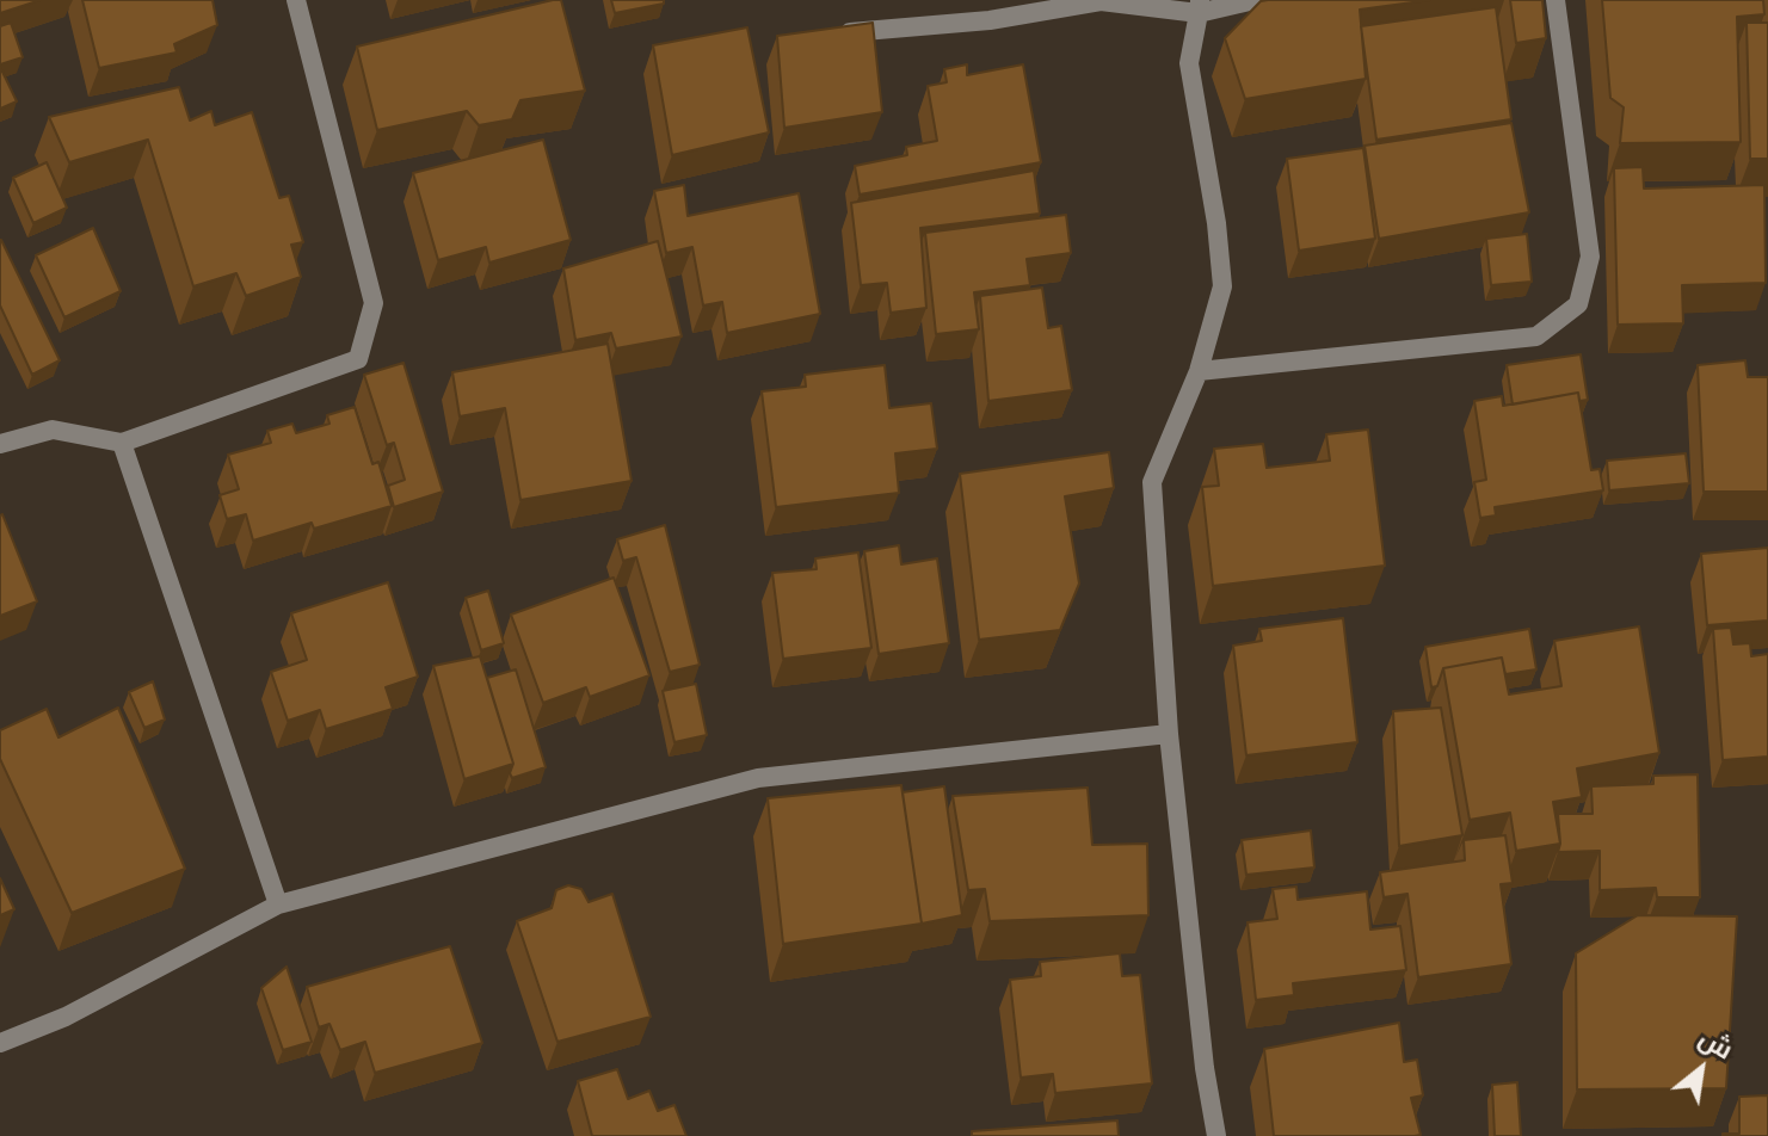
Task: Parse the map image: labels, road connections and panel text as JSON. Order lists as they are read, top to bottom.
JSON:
{
  "north": "top right"
}
